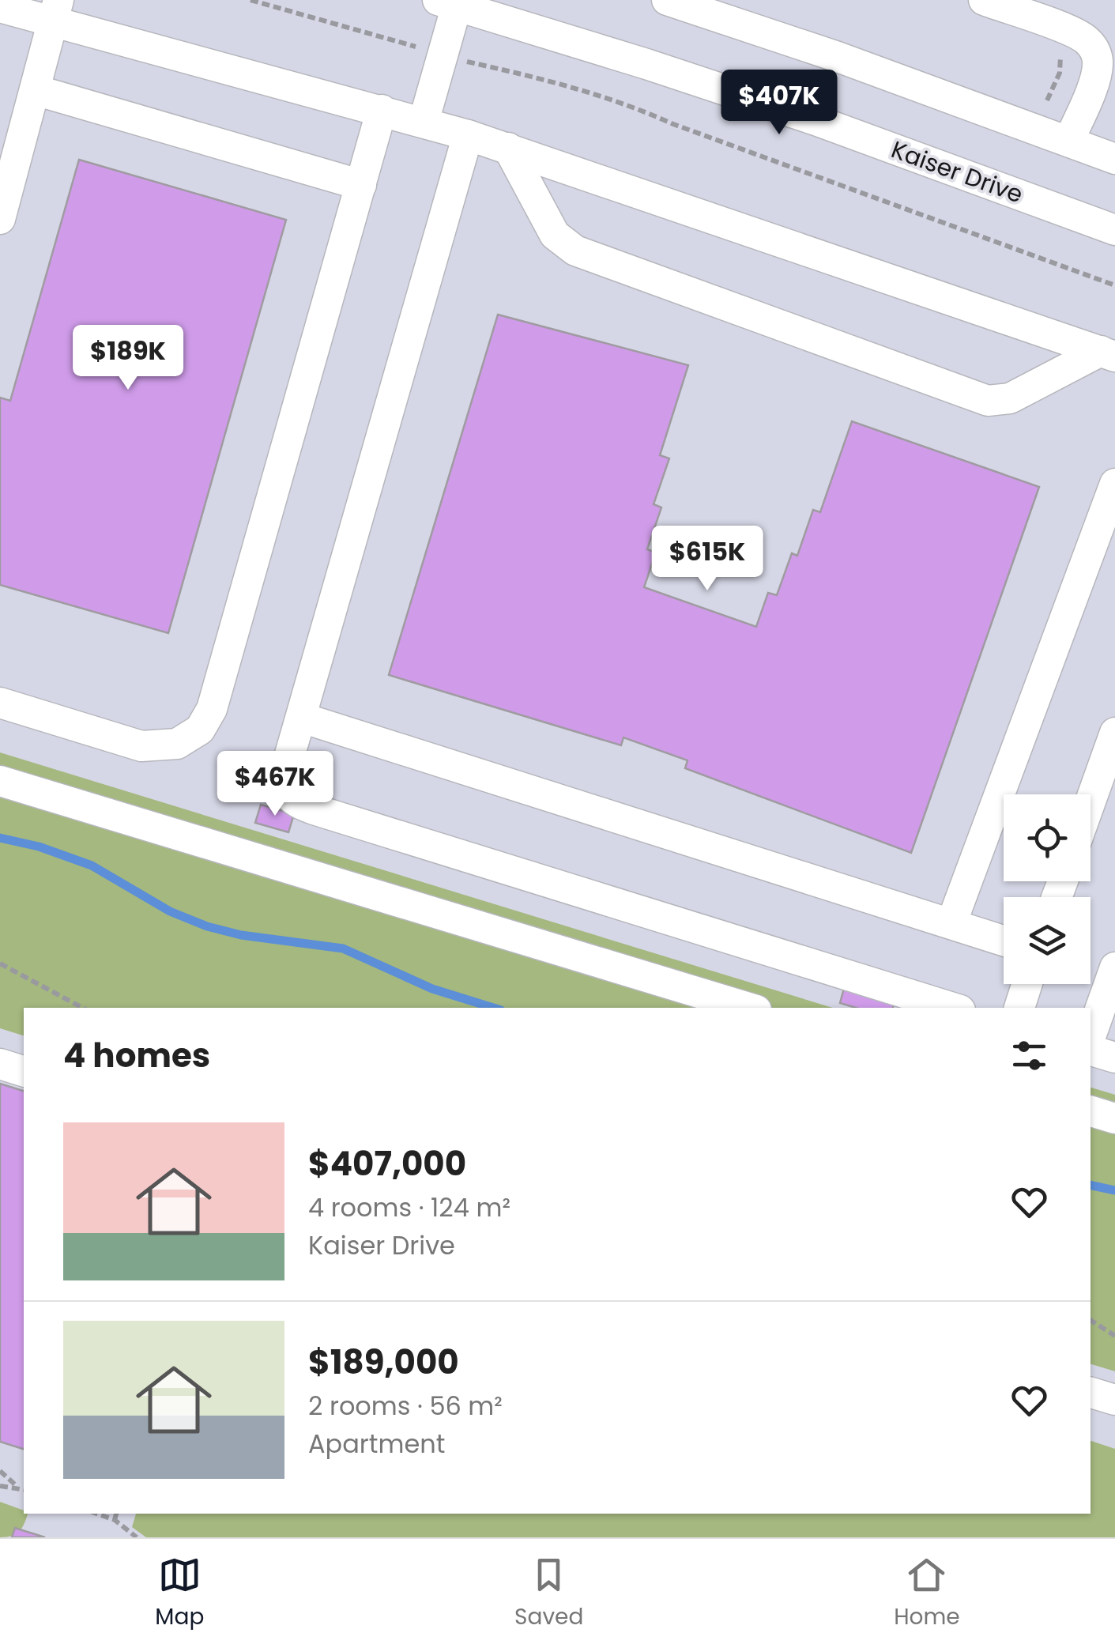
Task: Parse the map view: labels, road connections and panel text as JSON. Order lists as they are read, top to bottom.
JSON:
{
  "streets": {
    "street": ["Kaiser Drive"]
  },
  "page": {
    "price": [
      "$407K",
      "$189K",
      "$615K",
      "$467K"
    ],
    "heading": "4 homes",
    "list": [
      {
        "name": "$407,000",
        "note": "4 rooms · 124 m² · Kaiser Drive"
      },
      {
        "name": "$189,000",
        "note": "2 rooms · 56 m² · Apartment"
      }
    ],
    "tabs": ["Map", "Saved", "Home"]
  }
}
